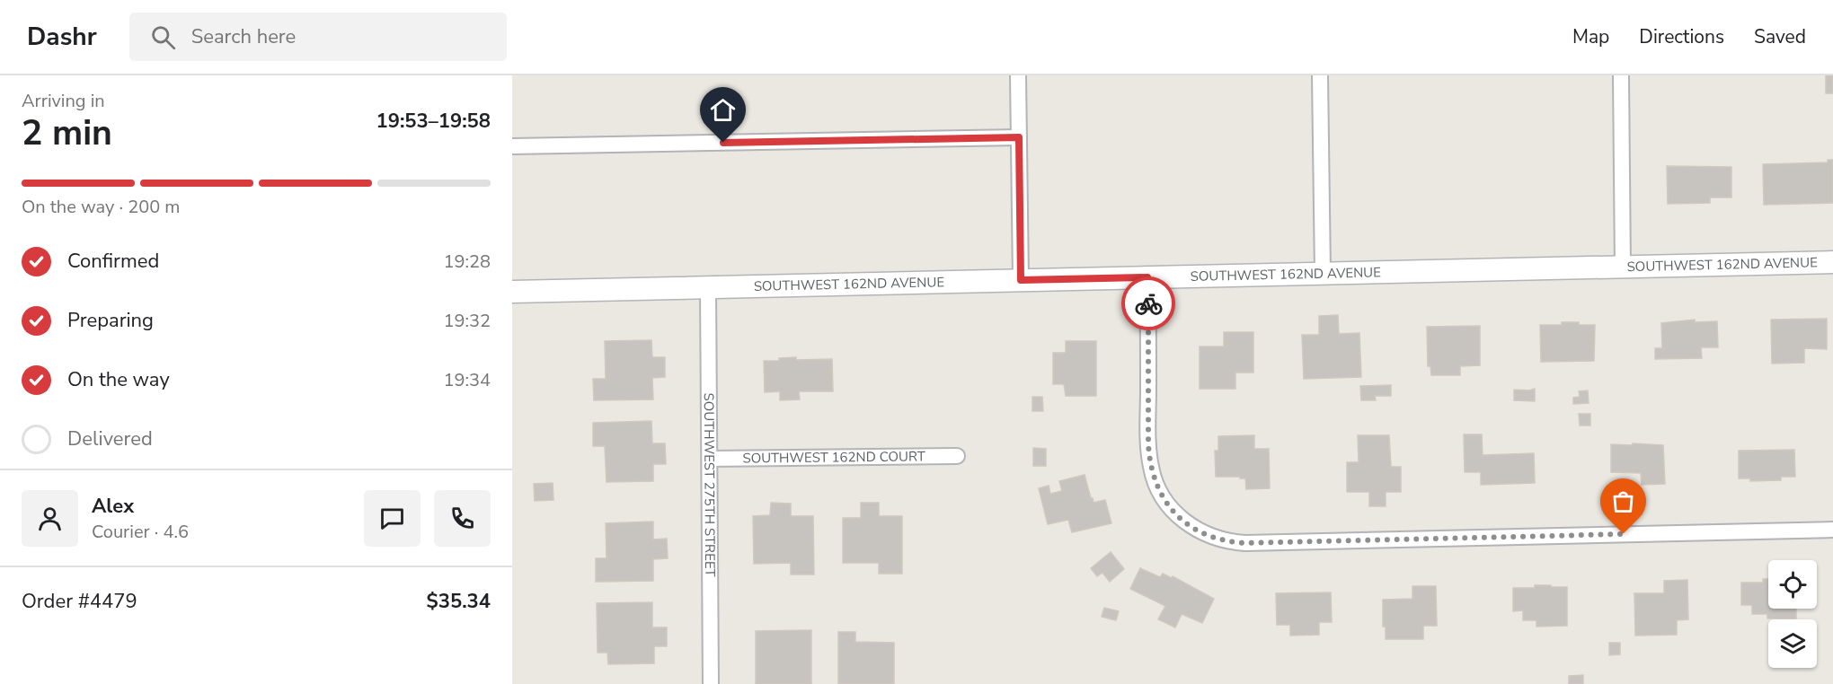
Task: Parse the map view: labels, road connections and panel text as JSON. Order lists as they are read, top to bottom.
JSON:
{
  "streets": {
    "street": ["SOUTHWEST 162ND AVENUE", "SOUTHWEST 162ND COURT", "SOUTHWEST 275TH STREET"]
  },
  "crossings": [
    ["SOUTHWEST 162ND AVENUE", "SOUTHWEST 275TH STREET"],
    ["SOUTHWEST 162ND COURT", "SOUTHWEST 275TH STREET"]
  ],
  "page": {
    "header": "Dashr",
    "search": "Search here",
    "nav": ["Map", "Directions", "Saved"],
    "heading": ["2 min", "Arriving in", "19:53–19:58"],
    "panel": [
      "Alex",
      "Courier · 4.6",
      "Order #4479",
      "$35.34"
    ],
    "bar": "On the way · 200 m",
    "list": [
      ["Confirmed", "19:28"],
      ["Preparing", "19:32"],
      ["On the way", "19:34"],
      "Delivered"
    ]
  }
}
